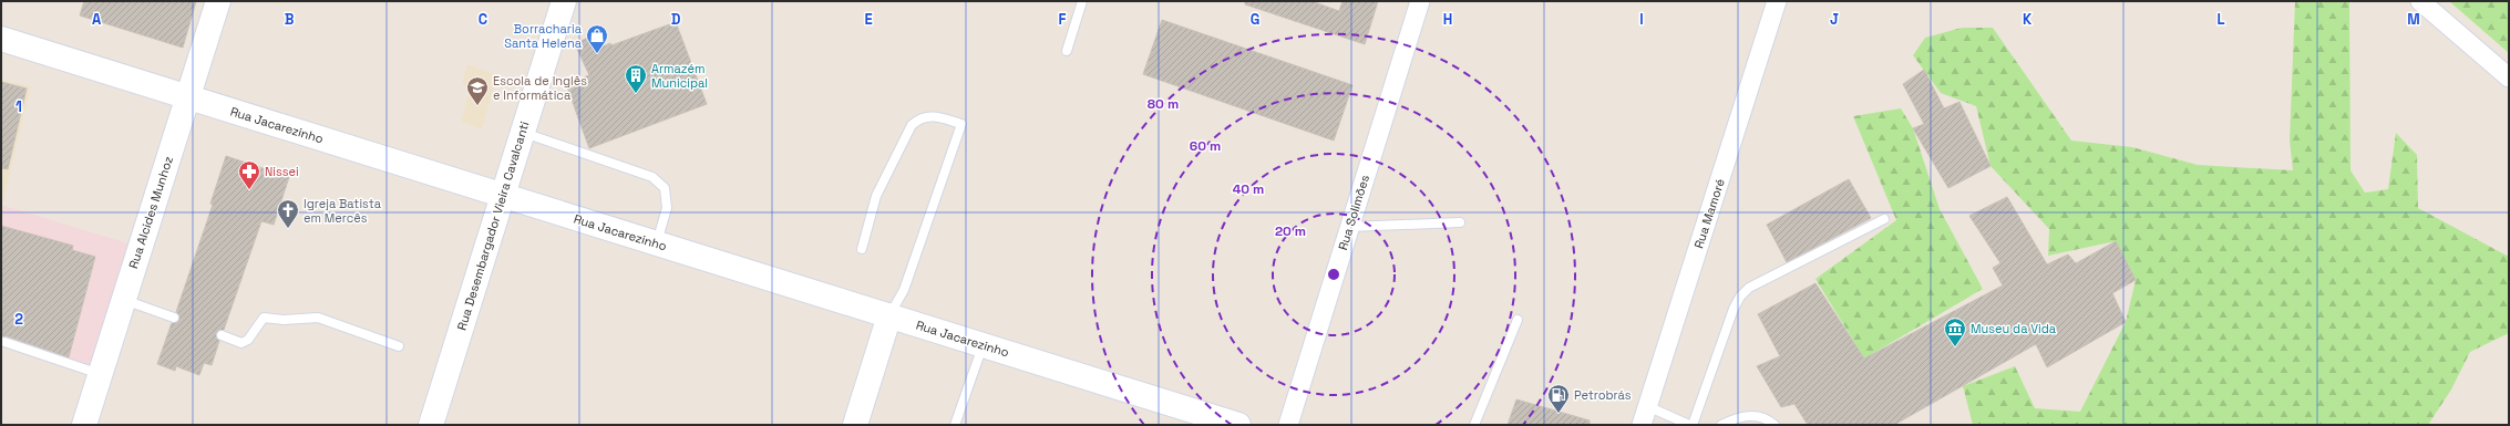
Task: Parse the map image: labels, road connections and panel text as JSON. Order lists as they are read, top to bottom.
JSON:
{
  "streets": {
    "main road": ["Rua Jacarezinho", "Rua Alcides Munhoz", "Rua Desembargador Vieira Cavalcanti"],
    "street": ["Rua Solimões", "Rua Mamoré"]
  },
  "crossings": [
    ["Rua Jacarezinho", "Rua Alcides Munhoz"],
    ["Rua Jacarezinho", "Rua Desembargador Vieira Cavalcanti"]
  ],
  "places": {
    "shop": ["Borracharia Santa Helena"],
    "building": ["Armazém Municipal"],
    "school or university": ["Escola de Inglês e Informática"],
    "pharmacy": ["Nissei"],
    "church": ["Igreja Batista em Mercês"],
    "museum": ["Museu da Vida"],
    "fuel station": ["Petrobrás"]
  },
  "grid": {
    "columns": [
      "A",
      "B",
      "C",
      "D",
      "E",
      "F",
      "G",
      "H",
      "I",
      "J",
      "K",
      "L",
      "M"
    ],
    "rows": ["1", "2"]
  },
  "rings": [
    "80 m",
    "60 m",
    "40 m",
    "20 m"
  ]
}
